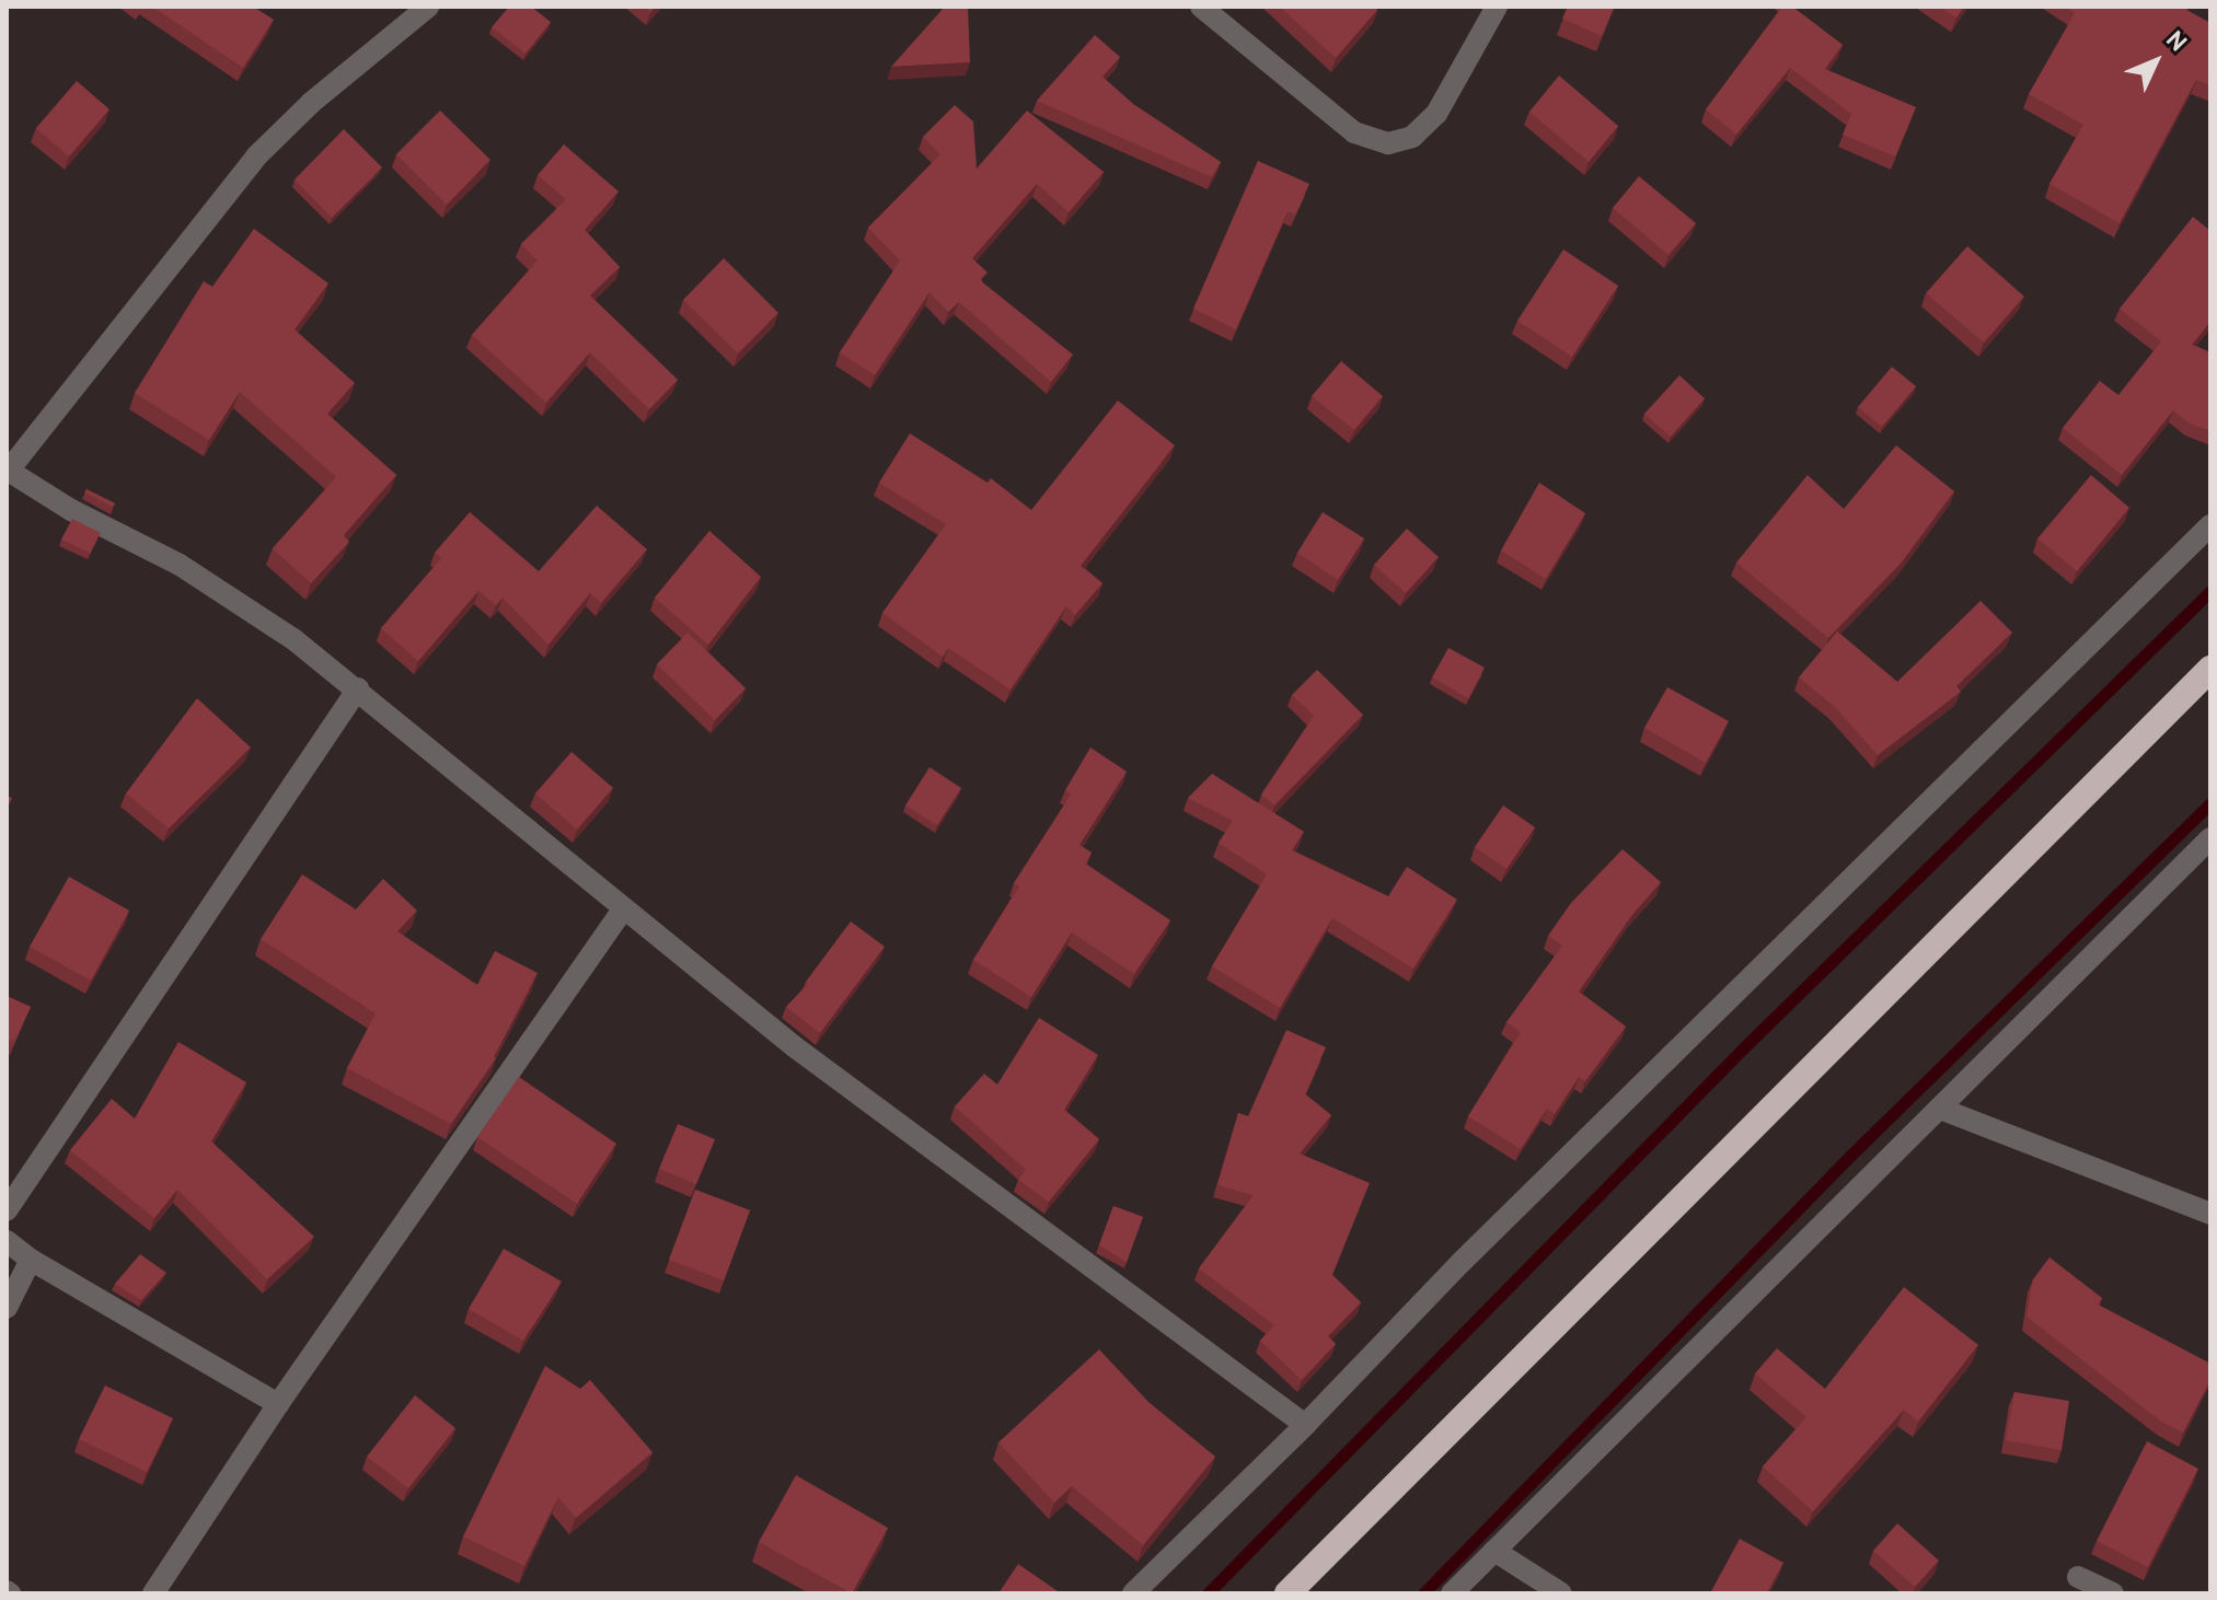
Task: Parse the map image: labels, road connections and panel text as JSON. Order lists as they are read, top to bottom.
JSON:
{
  "north": "top right"
}
